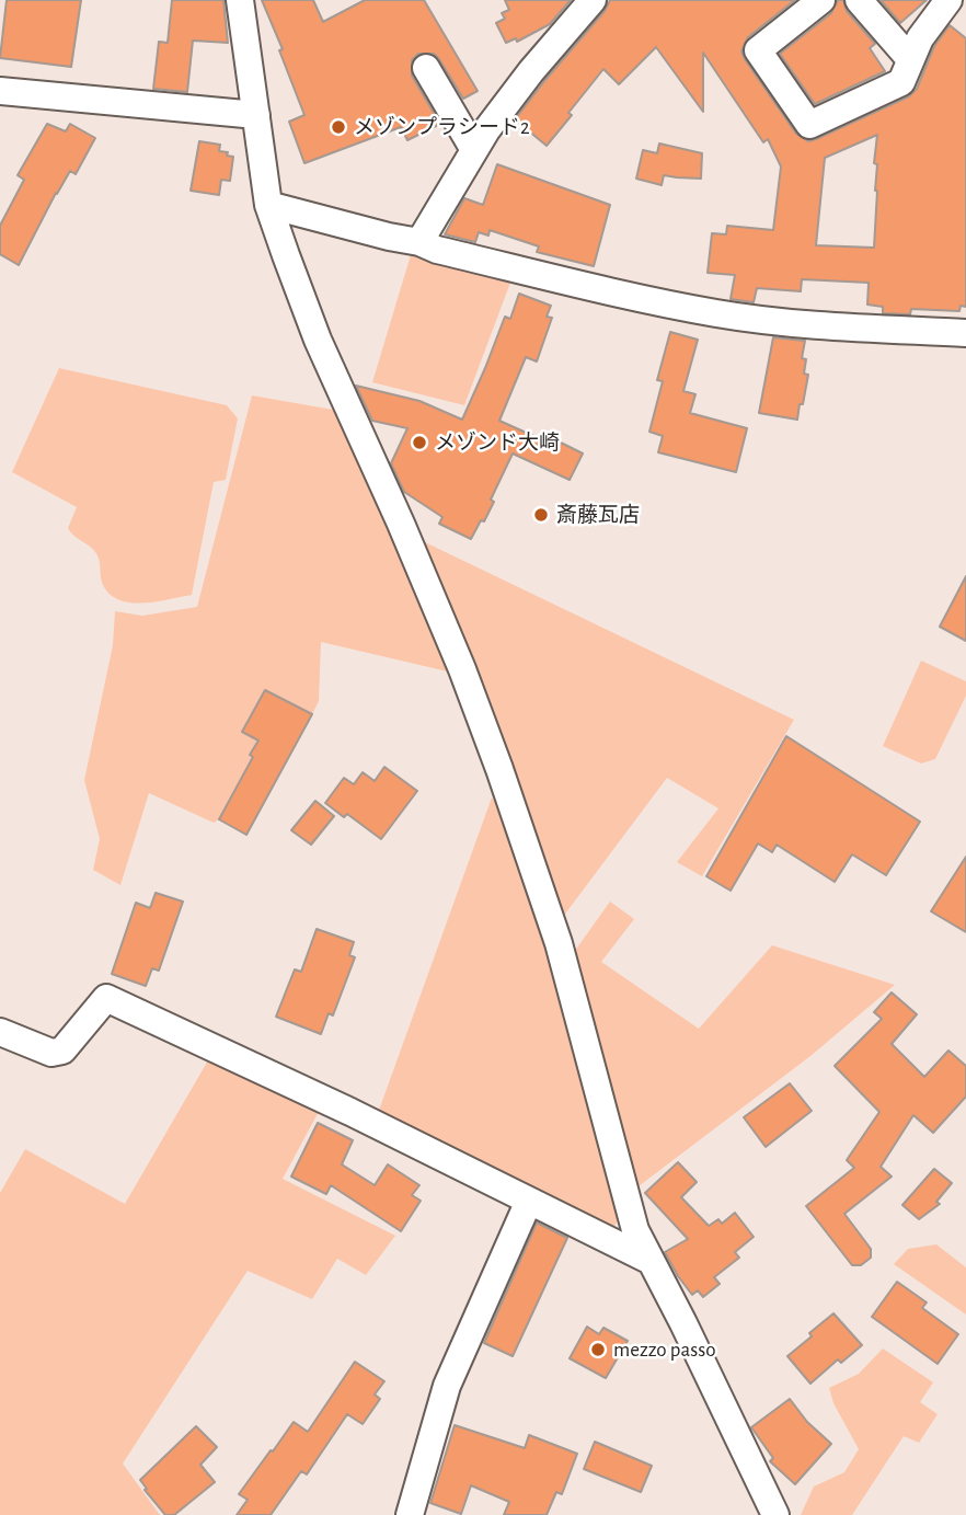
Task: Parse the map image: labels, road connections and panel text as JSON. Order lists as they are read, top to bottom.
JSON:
{
  "places": [
    "メゾンプラシード2",
    "メゾンド大崎",
    "斎藤瓦店",
    "mezzo passo"
  ]
}
